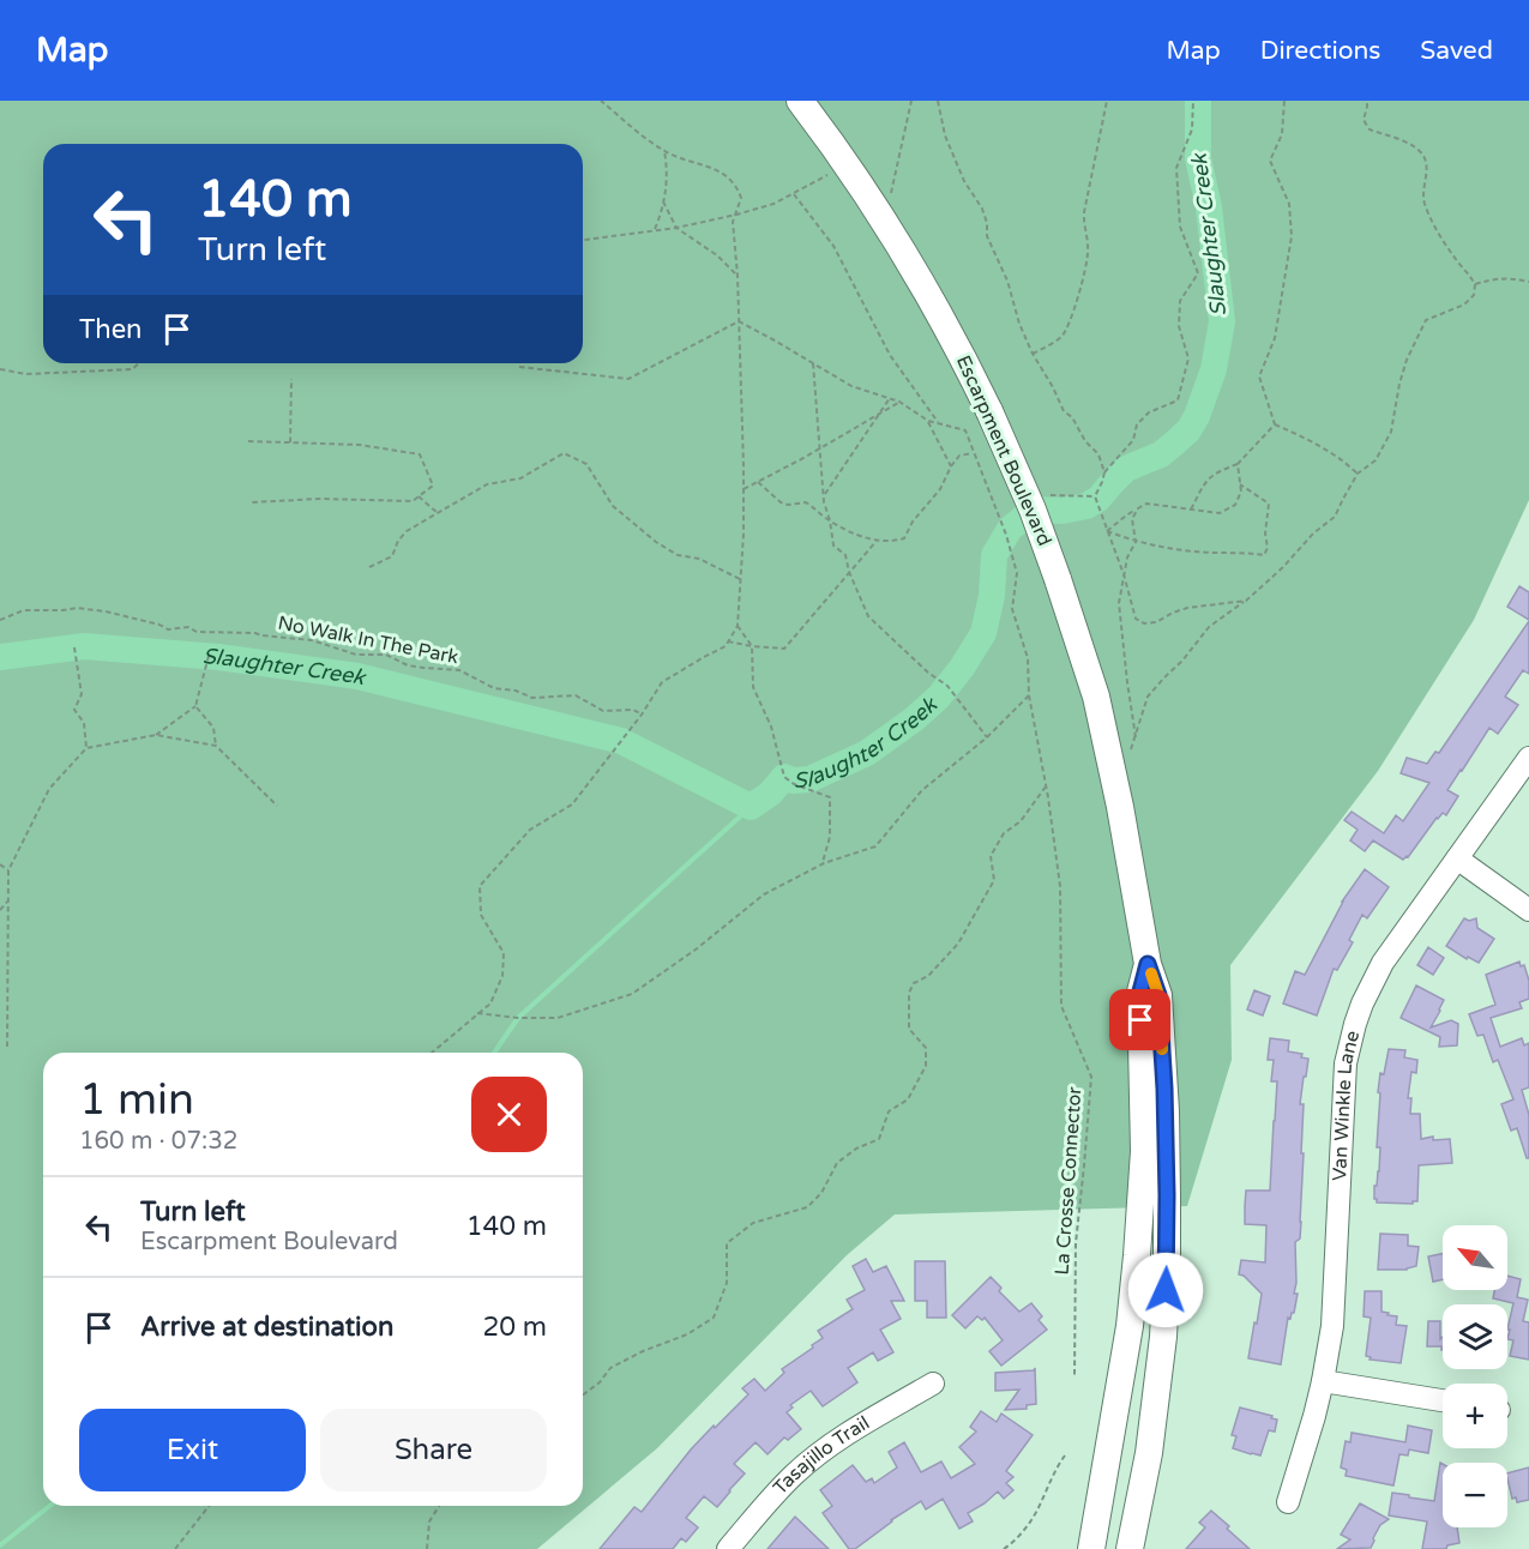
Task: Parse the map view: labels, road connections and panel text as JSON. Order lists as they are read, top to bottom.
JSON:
{
  "streets": {
    "main road": ["Escarpment Boulevard"],
    "street": ["Van Winkle Lane", "Tasajillo Trail"],
    "path": ["No Walk In The Park", "La Crosse Connector"]
  },
  "water": ["Slaughter Creek"],
  "north": "top left",
  "page": {
    "header": "Map",
    "nav": ["Map", "Directions", "Saved"],
    "turn": ["140 m", "Turn left"],
    "then": "Then",
    "heading": ["1 min", "160 m · 07:32"],
    "list": [
      {
        "name": "Turn left",
        "note": "Escarpment Boulevard",
        "value": "140 m"
      },
      {
        "name": "Arrive at destination",
        "value": "20 m"
      }
    ],
    "map_buttons": ["+", "−"],
    "buttons": ["Exit", "Share"]
  }
}
